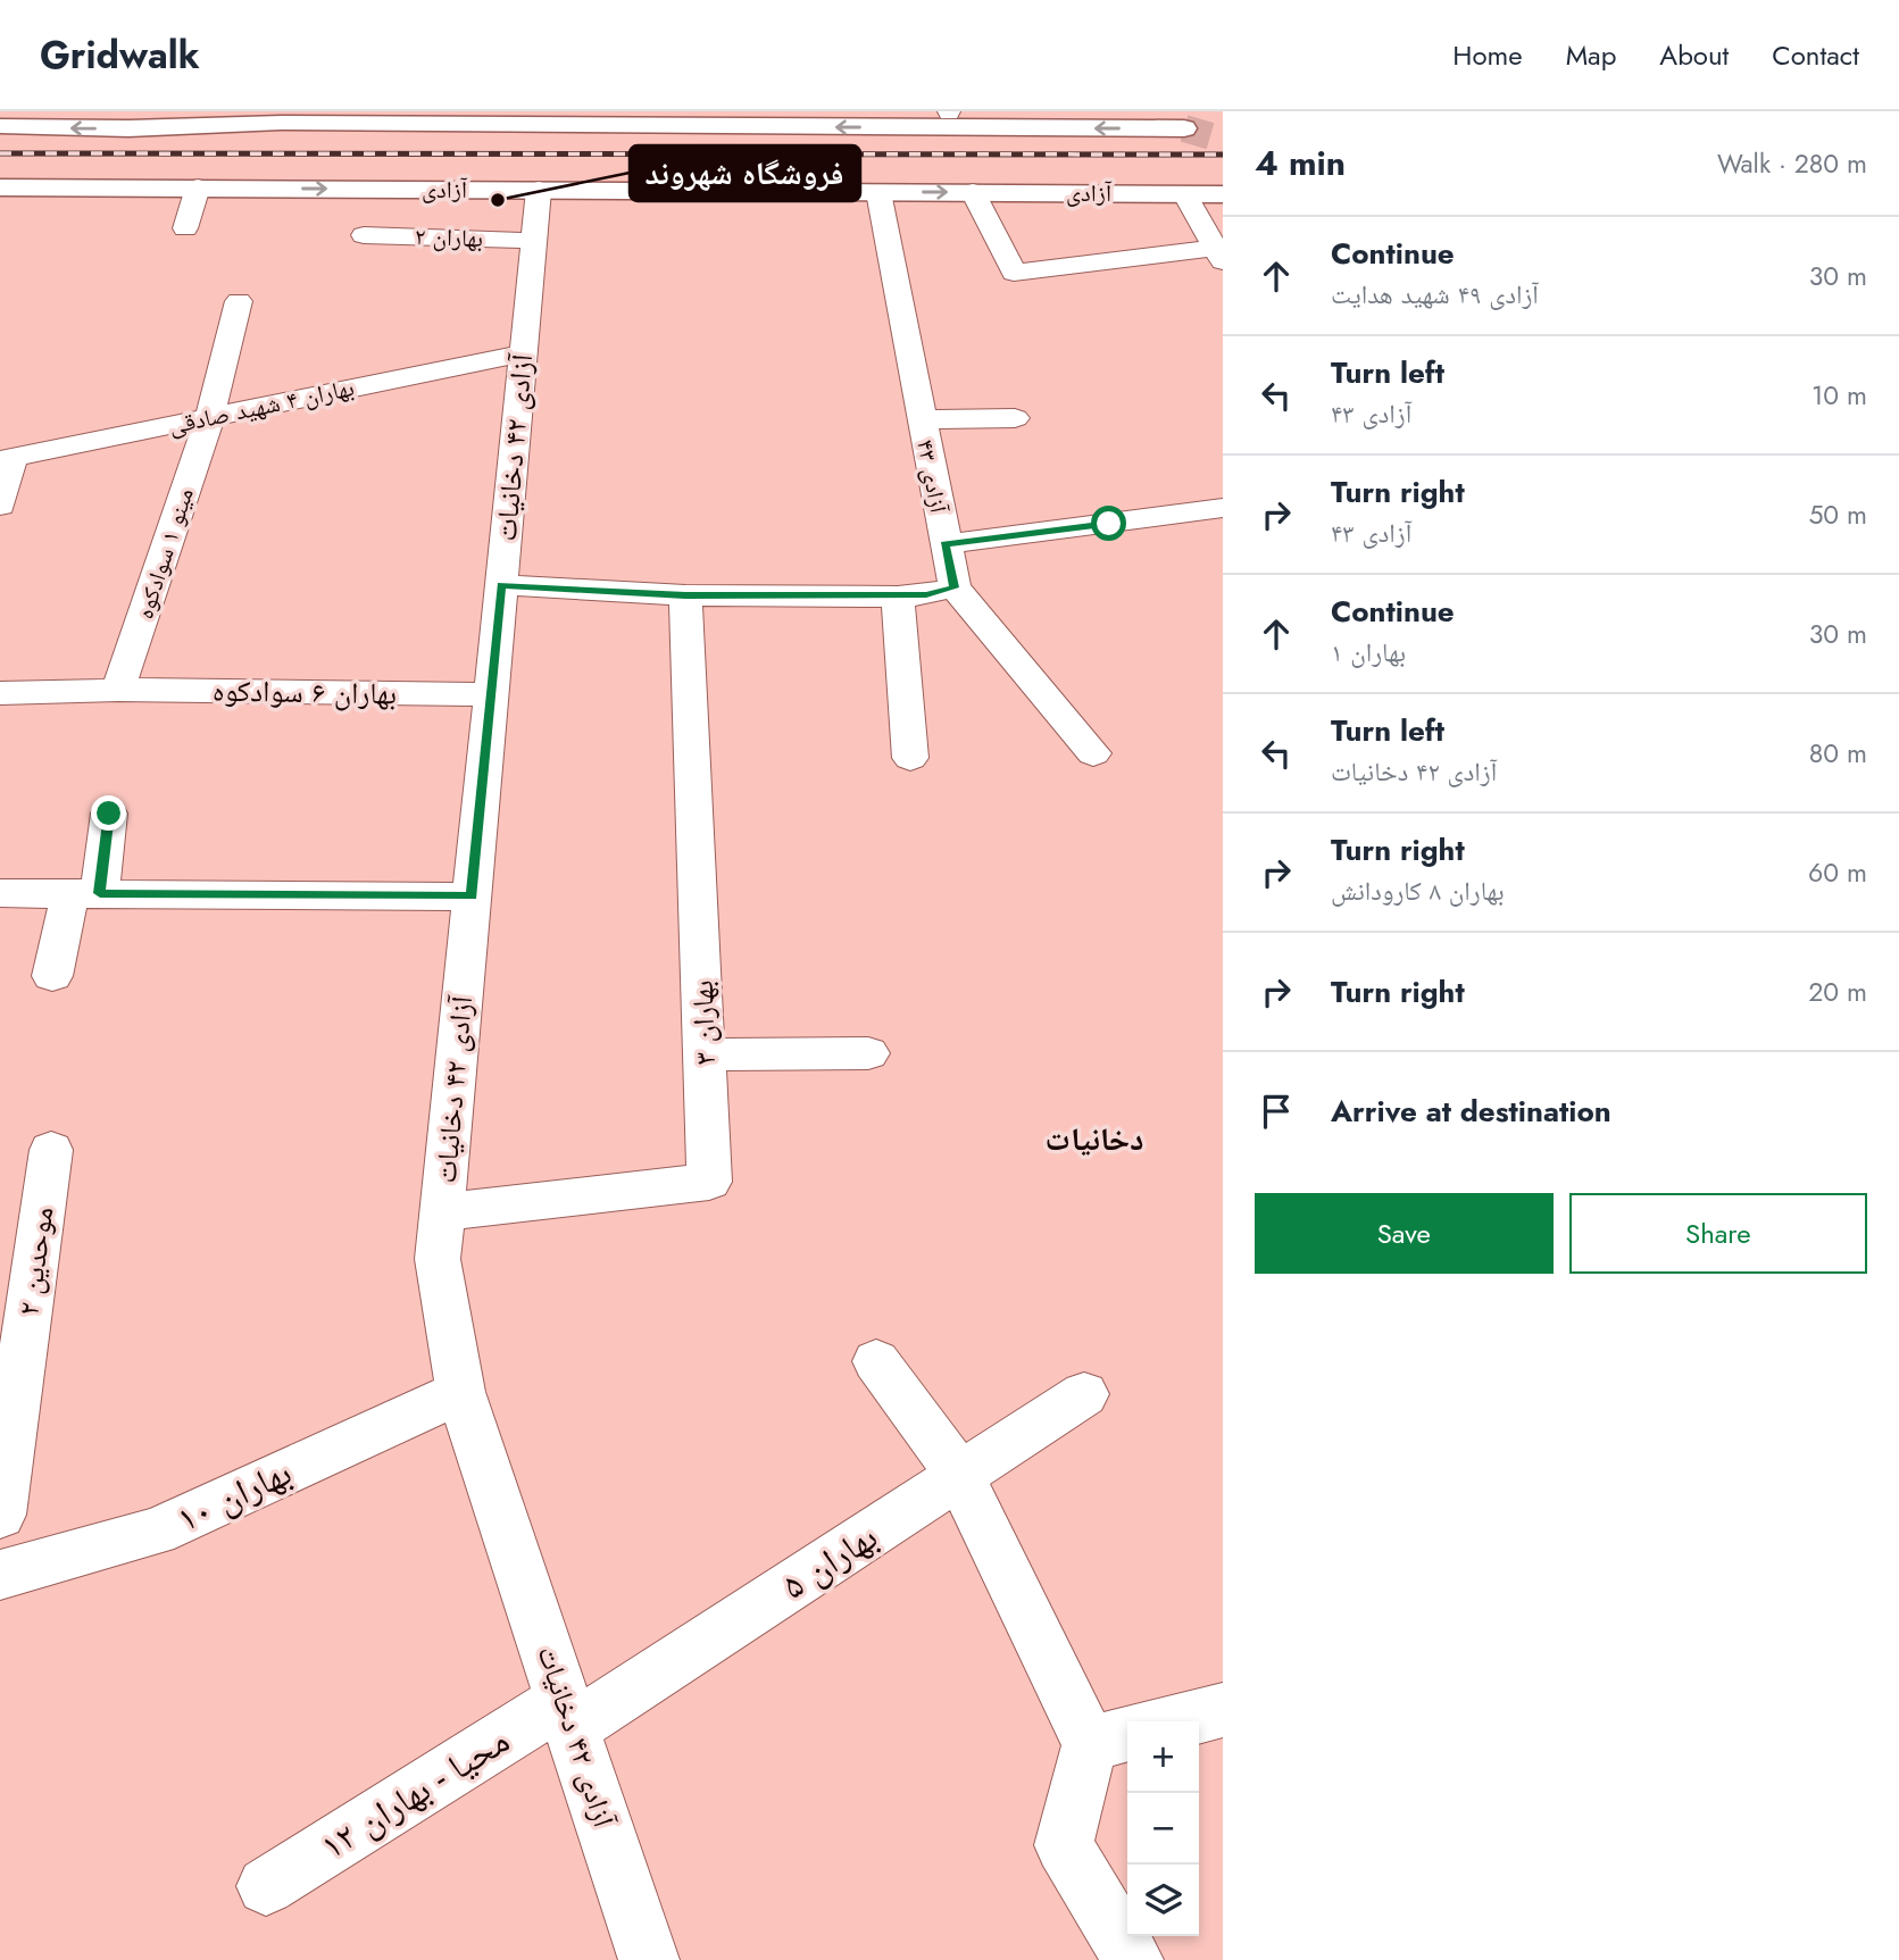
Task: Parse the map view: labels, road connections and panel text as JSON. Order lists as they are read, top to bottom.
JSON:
{
  "streets": {
    "main road": ["آزادی"],
    "street": [
      "بهاران ۲",
      "بهاران ۴ شهید صادقی",
      "آزادی ۴۲ دخانیات",
      "آزادی ۴۳",
      "مینو ۱ سوادکوه",
      "بهاران ۶ سوادکوه",
      "بهاران ۳",
      "موحدین ۲",
      "بهاران ۱۰",
      "بهاران ۵",
      "محیا - بهاران ۱۲"
    ]
  },
  "crossings": [
    ["آزادی", "آزادی ۴۲ دخانیات"],
    ["آزادی", "آزادی ۴۳"],
    ["بهاران ۲", "آزادی ۴۲ دخانیات"],
    ["بهاران ۴ شهید صادقی", "آزادی ۴۲ دخانیات"],
    ["بهاران ۴ شهید صادقی", "مینو ۱ سوادکوه"],
    ["آزادی ۴۲ دخانیات", "بهاران ۶ سوادکوه"],
    ["آزادی ۴۲ دخانیات", "بهاران ۳"],
    ["آزادی ۴۲ دخانیات", "بهاران ۱۰"],
    ["آزادی ۴۲ دخانیات", "بهاران ۵"],
    ["آزادی ۴۲ دخانیات", "محیا - بهاران ۱۲"],
    ["مینو ۱ سوادکوه", "بهاران ۶ سوادکوه"],
    ["بهاران ۵", "محیا - بهاران ۱۲"]
  ],
  "districts": ["دخانیات"],
  "places": ["فروشگاه شهروند"],
  "page": {
    "header": "Gridwalk",
    "nav": [
      "Home",
      "Map",
      "About",
      "Contact"
    ],
    "heading": ["4 min", "Walk · 280 m"],
    "list": [
      ["Continue", "آزادی ۴۹ شهید هدایت", "30 m"],
      ["Turn left", "آزادی ۴۳", "10 m"],
      ["Turn right", "آزادی ۴۳", "50 m"],
      ["Continue", "بهاران ۱", "30 m"],
      ["Turn left", "آزادی ۴۲ دخانیات", "80 m"],
      ["Turn right", "بهاران ۸ کارودانش", "60 m"],
      ["Turn right", "20 m"],
      "Arrive at destination"
    ],
    "buttons": ["Save", "Share"],
    "map_buttons": ["+", "−"]
  }
}
